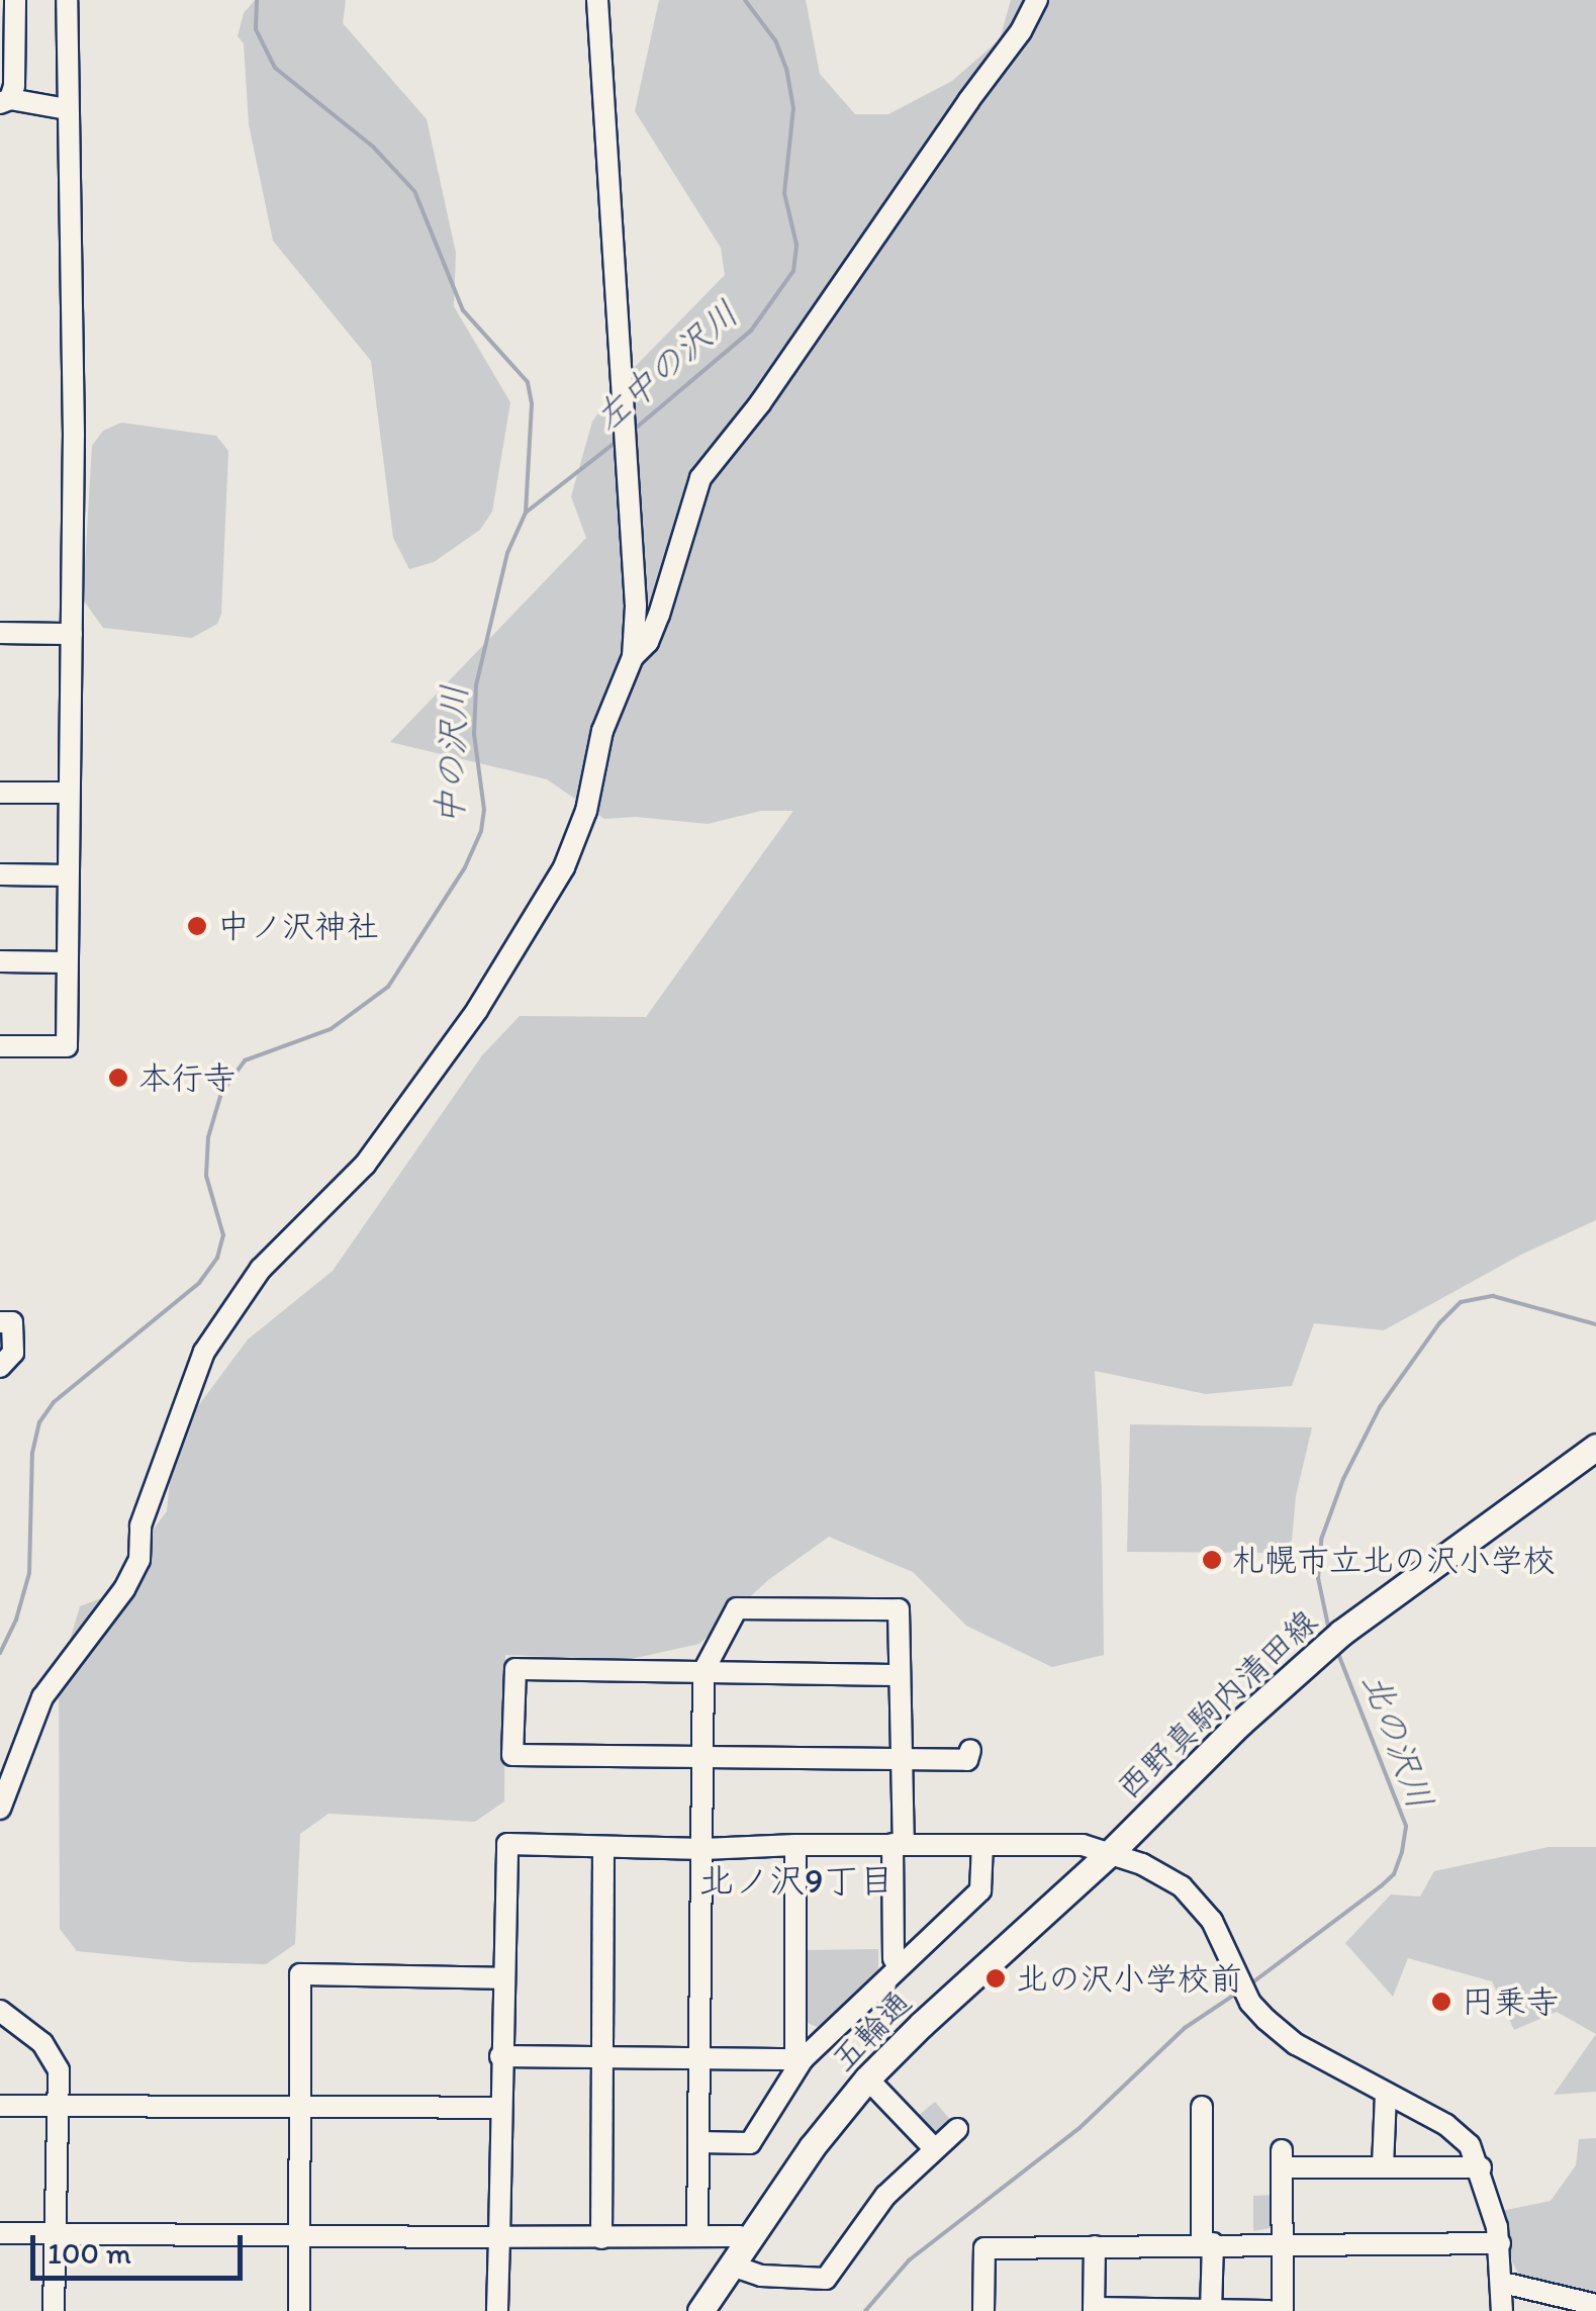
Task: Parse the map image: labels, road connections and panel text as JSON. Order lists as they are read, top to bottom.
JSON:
{
  "streets": {
    "main road": ["西野真駒内清田線", "五輪通"]
  },
  "crossings": [
    ["西野真駒内清田線", "五輪通"]
  ],
  "districts": ["北ノ沢9丁目"],
  "water": ["左中の沢川", "中の沢川", "北の沢川"],
  "places": [
    "中ノ沢神社",
    "本行寺",
    "札幌市立北の沢小学校",
    "北の沢小学校前",
    "円乗寺"
  ],
  "scale_bar": "100 m"
}
